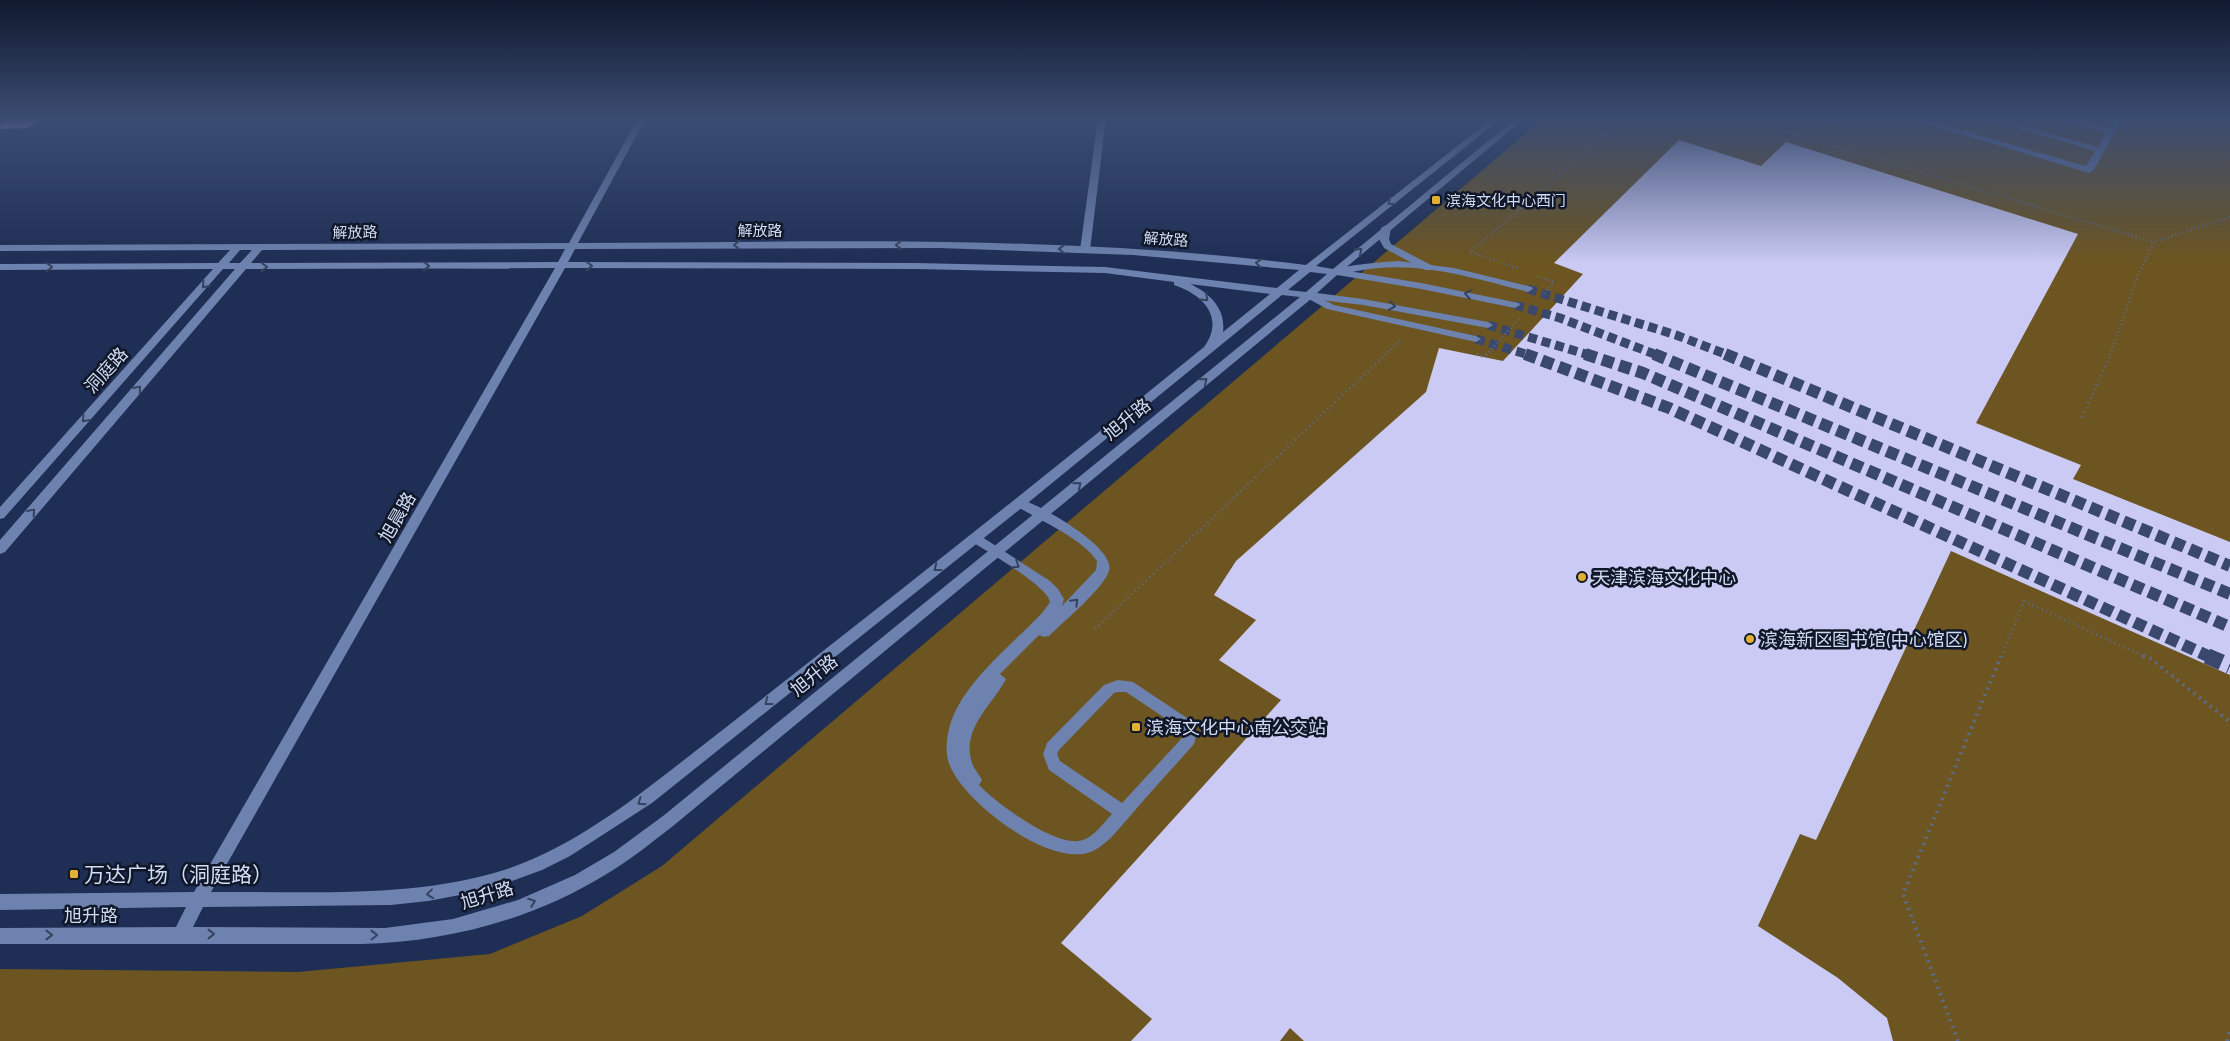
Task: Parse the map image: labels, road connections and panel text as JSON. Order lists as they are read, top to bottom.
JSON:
{
  "streets": {
    "street": [
      "解放路",
      "洞庭路",
      "旭升路",
      "旭晨路"
    ]
  },
  "crossings": [
    ["解放路", "洞庭路"],
    ["解放路", "旭升路"],
    ["解放路", "旭晨路"],
    ["旭升路", "旭晨路"]
  ],
  "places": {
    "transit": ["滨海文化中心西门", "滨海文化中心南公交站", "万达广场（洞庭路）"],
    "other": ["天津滨海文化中心", "滨海新区图书馆(中心馆区)"]
  }
}
